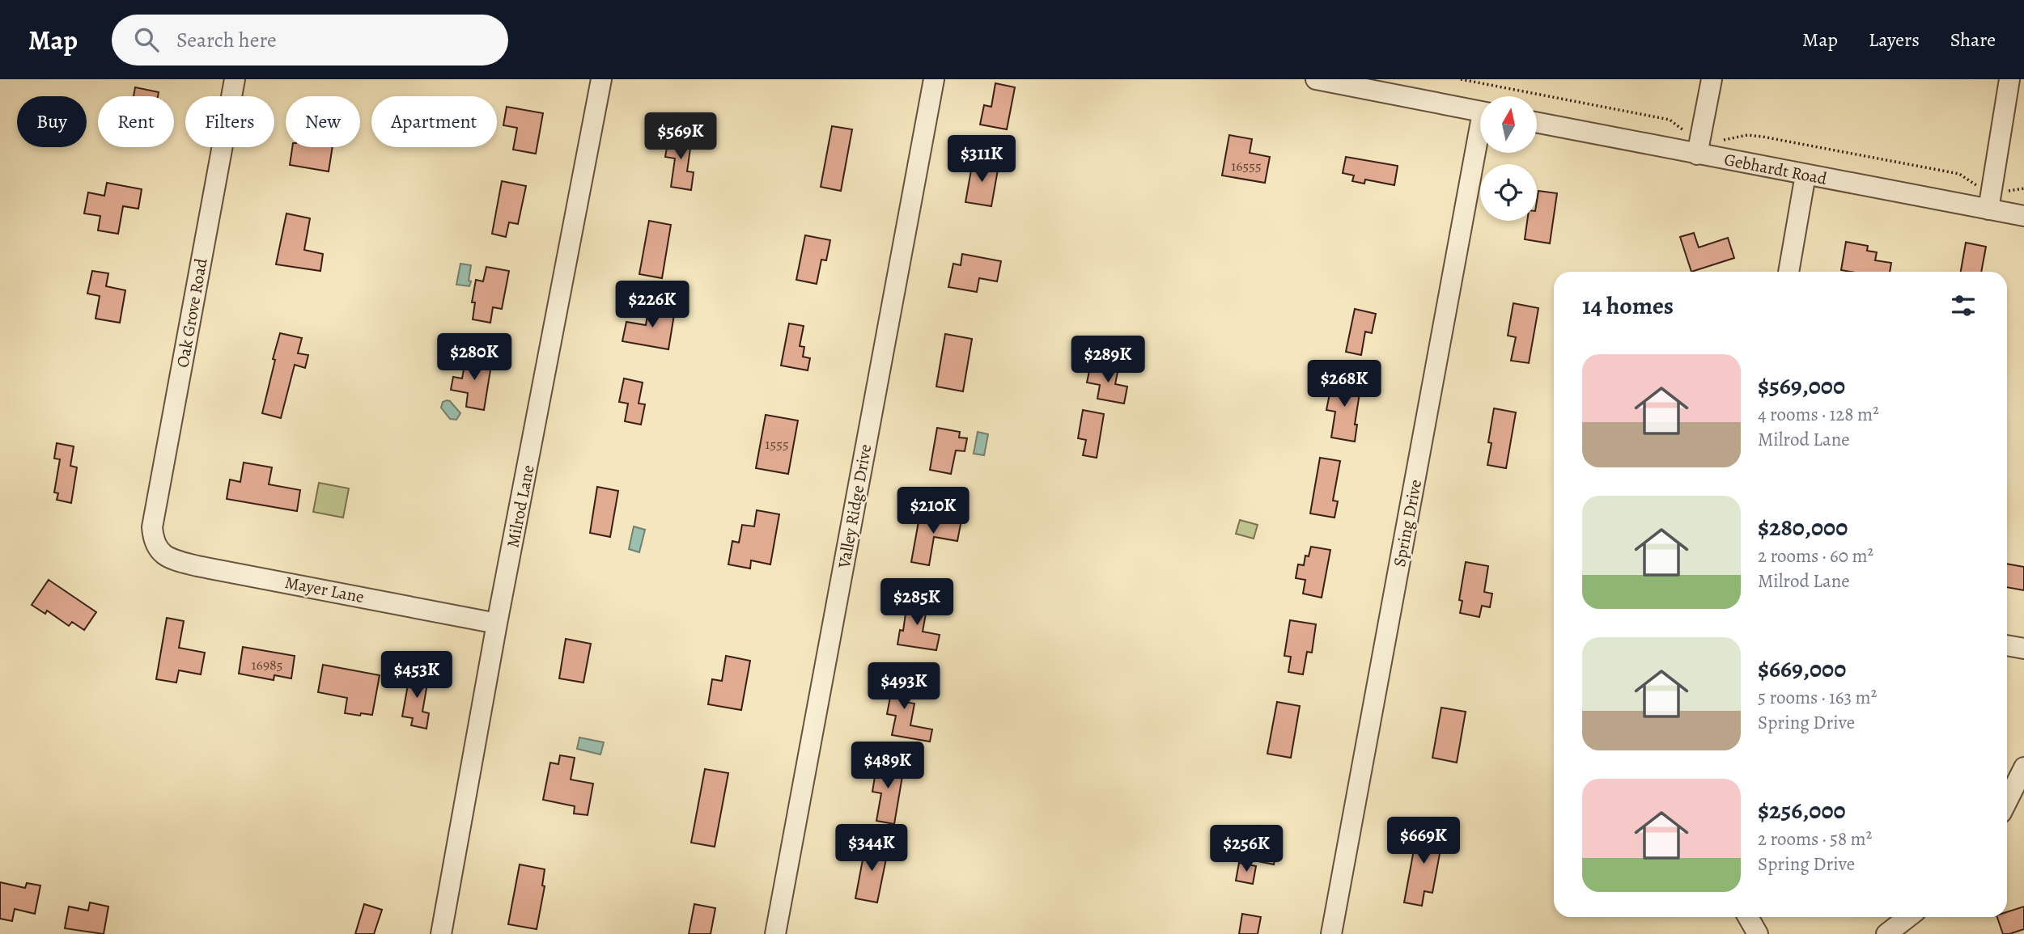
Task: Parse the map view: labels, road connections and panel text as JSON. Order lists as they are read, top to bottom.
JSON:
{
  "streets": {
    "street": [
      "Gebhardt Road",
      "Oak Grove Road",
      "Milrod Lane",
      "Valley Ridge Drive",
      "Spring Drive",
      "Mayer Lane"
    ]
  },
  "crossings": [
    ["Oak Grove Road", "Mayer Lane"],
    ["Milrod Lane", "Mayer Lane"]
  ],
  "house_numbers": ["16555", "1555", "16985"],
  "north": "top",
  "page": {
    "header": "Map",
    "search": "Search here",
    "nav": ["Map", "Layers", "Share"],
    "chip": [
      "Buy",
      "Rent",
      "Filters",
      "New",
      "Apartment"
    ],
    "price": [
      "$569K",
      "$311K",
      "$226K",
      "$280K",
      "$289K",
      "$268K",
      "$210K",
      "$285K",
      "$453K",
      "$493K",
      "$489K",
      "$669K",
      "$344K",
      "$256K"
    ],
    "heading": "14 homes",
    "list": [
      {
        "name": "$569,000",
        "note": "4 rooms · 128 m² · Milrod Lane"
      },
      {
        "name": "$280,000",
        "note": "2 rooms · 60 m² · Milrod Lane"
      },
      {
        "name": "$669,000",
        "note": "5 rooms · 163 m² · Spring Drive"
      },
      {
        "name": "$256,000",
        "note": "2 rooms · 58 m² · Spring Drive"
      }
    ]
  }
}
